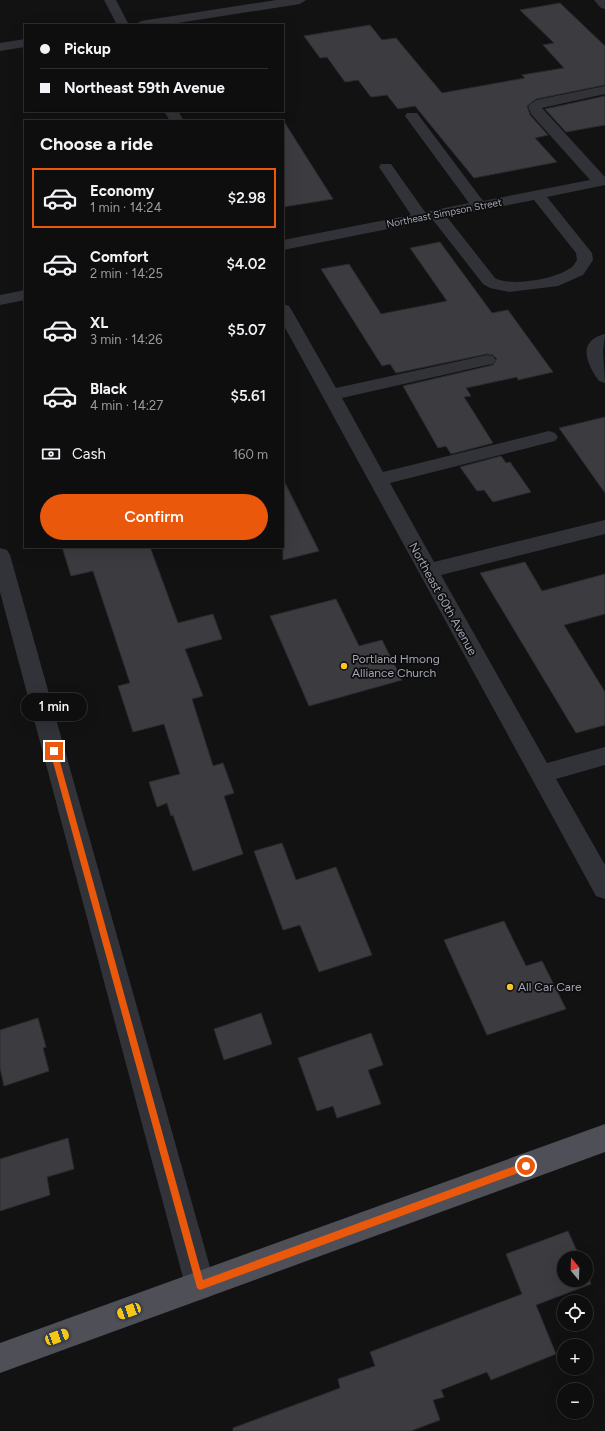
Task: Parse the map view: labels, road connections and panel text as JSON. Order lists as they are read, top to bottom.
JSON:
{
  "streets": {
    "street": ["Northeast Simpson Street", "Northeast 60th Avenue"]
  },
  "places": ["Portland Hmong Alliance Church", "All Car Care"],
  "north": "top",
  "page": {
    "banner": ["Pickup", "Northeast 59th Avenue"],
    "heading": "Choose a ride",
    "list": [
      {
        "name": "Economy",
        "note": "1 min · 14:24",
        "value": "$2.98"
      },
      {
        "name": "Comfort",
        "note": "2 min · 14:25",
        "value": "$4.02"
      },
      {
        "name": "XL",
        "note": "3 min · 14:26",
        "value": "$5.07"
      },
      {
        "name": "Black",
        "note": "4 min · 14:27",
        "value": "$5.61"
      }
    ],
    "pay": ["Cash", "160 m"],
    "buttons": "Confirm",
    "bubble": "1 min",
    "map_buttons": ["+", "−"]
  }
}
